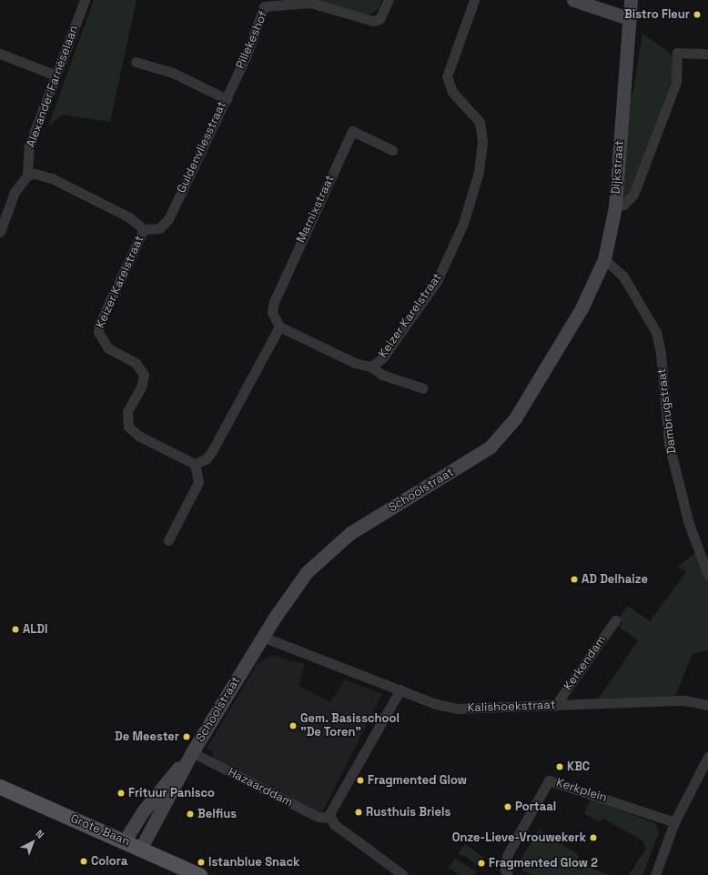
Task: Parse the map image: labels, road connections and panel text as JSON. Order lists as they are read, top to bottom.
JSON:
{
  "streets": {
    "main road": ["Dijkstraat", "Schoolstraat", "Grote Baan"],
    "street": [
      "Pillekeshof",
      "Alexander Farnèselaan",
      "Guldenvliesstraat",
      "Marnixstraat",
      "Keizer Karelstraat",
      "Dambrugstraat",
      "Kerkendam",
      "Kalishoekstraat",
      "Hazaarddam",
      "Kerkplein"
    ]
  },
  "crossings": [
    ["Pillekeshof", "Guldenvliesstraat"],
    ["Alexander Farnèselaan", "Keizer Karelstraat"],
    ["Guldenvliesstraat", "Keizer Karelstraat"],
    ["Dijkstraat", "Schoolstraat"],
    ["Marnixstraat", "Keizer Karelstraat"],
    ["Dambrugstraat", "Schoolstraat"],
    ["Schoolstraat", "Kalishoekstraat"],
    ["Schoolstraat", "Hazaarddam"],
    ["Schoolstraat", "Grote Baan"],
    ["Kerkendam", "Kalishoekstraat"]
  ],
  "places": [
    "Bistro Fleur",
    "AD Delhaize",
    "ALDI",
    "Gem. Basisschool \"De Toren\"",
    "De Meester",
    "KBC",
    "Fragmented Glow",
    "Frituur Panisco",
    "Portaal",
    "Rusthuis Briels",
    "Belfius",
    "Onze-Lieve-Vrouwekerk",
    "Colora",
    "Istanblue Snack",
    "Fragmented Glow 2"
  ],
  "north": "top right"
}
